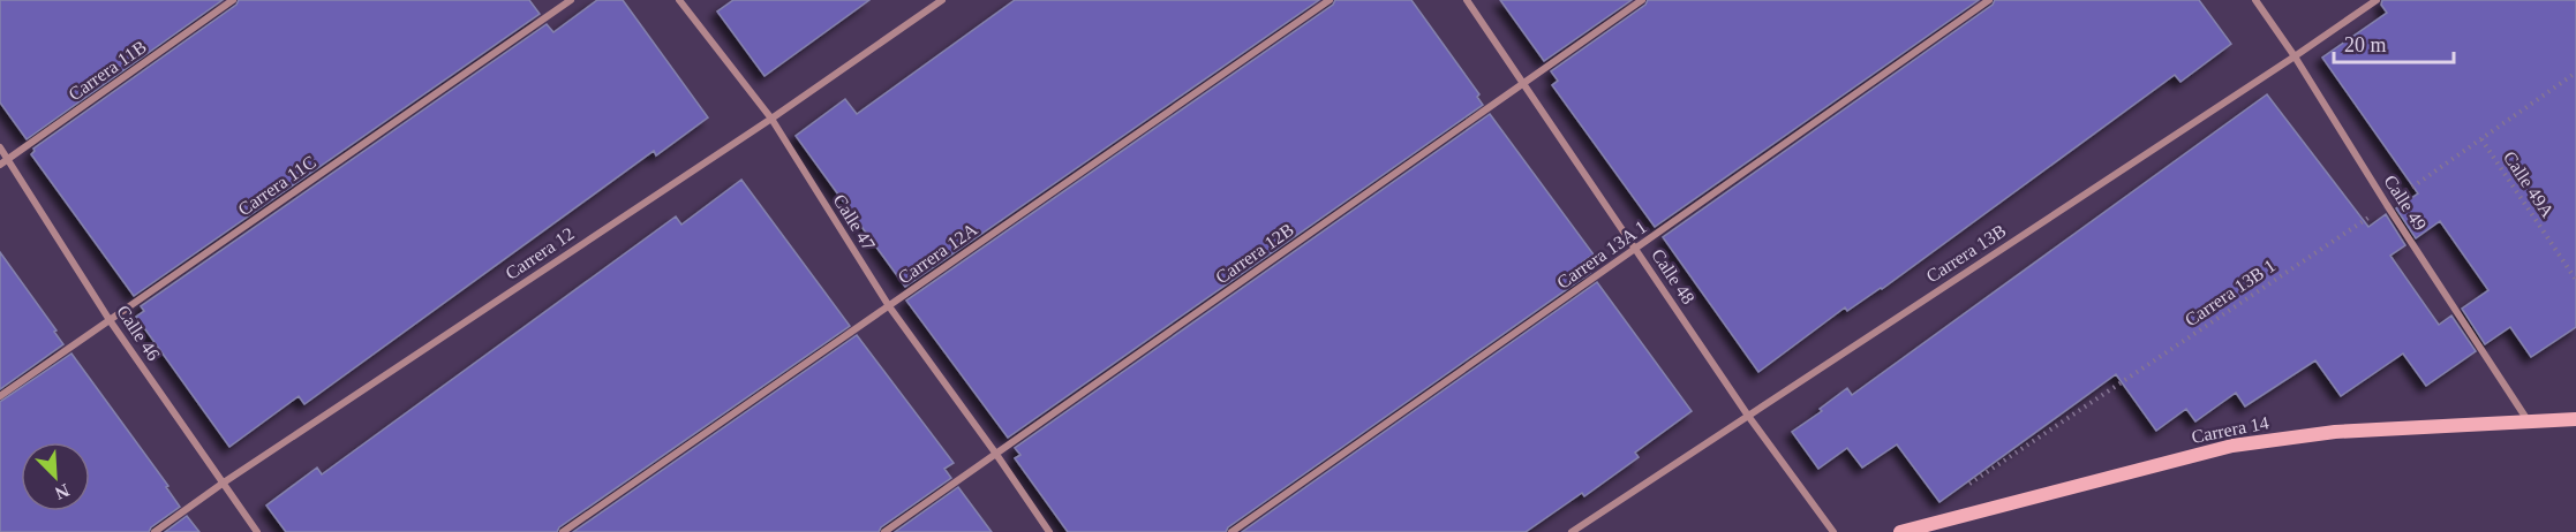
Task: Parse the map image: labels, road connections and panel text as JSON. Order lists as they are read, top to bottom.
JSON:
{
  "streets": {
    "main road": ["Carrera 14"],
    "street": [
      "Carrera 11B",
      "Carrera 11C",
      "Calle 49",
      "Calle 47",
      "Carrera 12",
      "Carrera 12A",
      "Carrera 12B",
      "Carrera 13B",
      "Carrera 13A 1",
      "Calle 48",
      "Calle 46"
    ],
    "path": ["Calle 49A", "Carrera 13B 1"]
  },
  "crossings": [
    ["Carrera 11B", "Calle 46"],
    ["Calle 49A", "Carrera 13B 1"],
    ["Carrera 11C", "Calle 46"],
    ["Calle 49", "Carrera 13B"],
    ["Calle 49", "Carrera 13B 1"],
    ["Calle 49", "Carrera 14"],
    ["Calle 47", "Carrera 12"],
    ["Calle 47", "Carrera 12A"],
    ["Calle 47", "Carrera 12B"],
    ["Carrera 12", "Calle 46"],
    ["Carrera 12B", "Calle 48"],
    ["Carrera 13B", "Calle 48"],
    ["Carrera 13A 1", "Calle 48"]
  ],
  "scale_bar": "20 m",
  "north": "bottom right"
}
